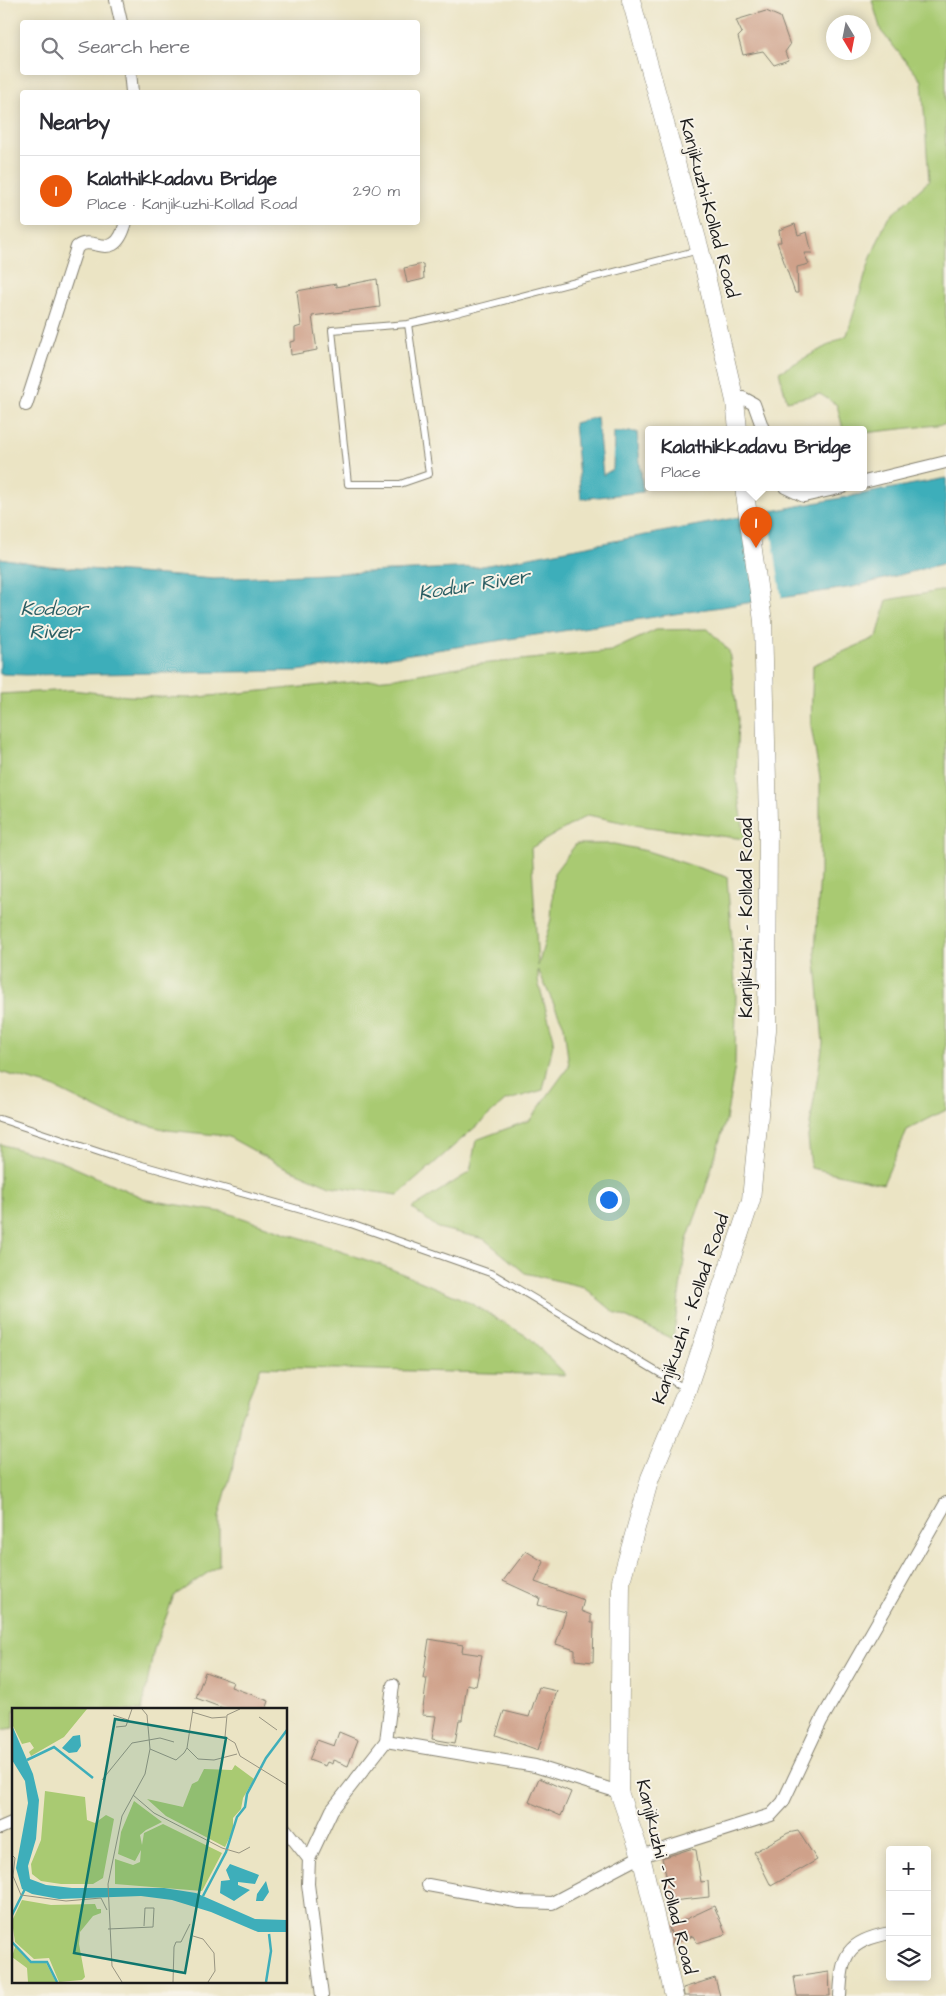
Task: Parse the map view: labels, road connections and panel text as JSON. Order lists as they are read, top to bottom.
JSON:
{
  "streets": {
    "main road": ["Kanjikuzhi-Kollad Road", "Kanjikuzhi - Kollad Road"]
  },
  "water": ["Kodur River", "Kodoor River"],
  "north": "bottom",
  "page": {
    "search": "Search here",
    "heading": "Nearby",
    "list": [
      {
        "mark": "1",
        "name": "Kalathikkadavu Bridge",
        "note": "Place · Kanjikuzhi-Kollad Road",
        "value": "290 m"
      }
    ],
    "popup": ["Kalathikkadavu Bridge", "Place"],
    "pins": "1",
    "map_buttons": ["+", "−"]
  }
}
